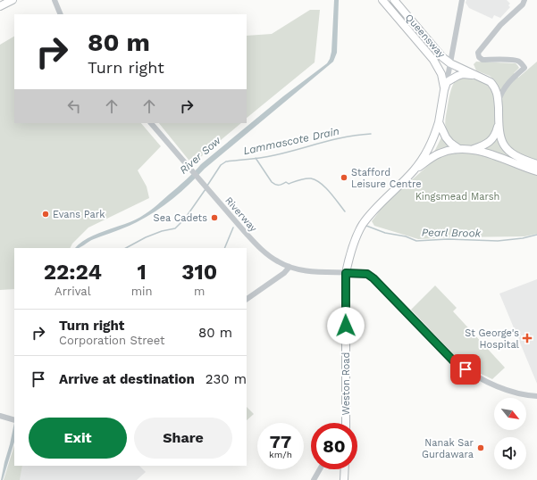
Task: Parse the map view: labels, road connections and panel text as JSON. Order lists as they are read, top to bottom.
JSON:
{
  "streets": {
    "highway": ["Queensway", "Weston Road"],
    "street": ["Riverway"]
  },
  "crossings": [
    ["Queensway", "Weston Road"],
    ["Riverway", "Weston Road"]
  ],
  "water": ["Lammascote Drain", "River Sow", "Pearl Brook"],
  "parks": ["Kingsmead Marsh"],
  "places": {
    "other": [
      "Stafford Leisure Centre",
      "Evans Park",
      "Sea Cadets",
      "Nanak Sar Gurdawara"
    ],
    "health": ["St George's Hospital"]
  },
  "north": "bottom right",
  "page": {
    "turn": ["80 m", "Turn right"],
    "eta": [
      "22:24",
      "Arrival",
      "1",
      "min",
      "310",
      "m"
    ],
    "list": [
      {
        "name": "Turn right",
        "note": "Corporation Street",
        "value": "80 m"
      },
      {
        "name": "Arrive at destination",
        "value": "230 m"
      }
    ],
    "buttons": ["Exit", "Share"],
    "speed": "77 km/h",
    "limit": "80"
  }
}
